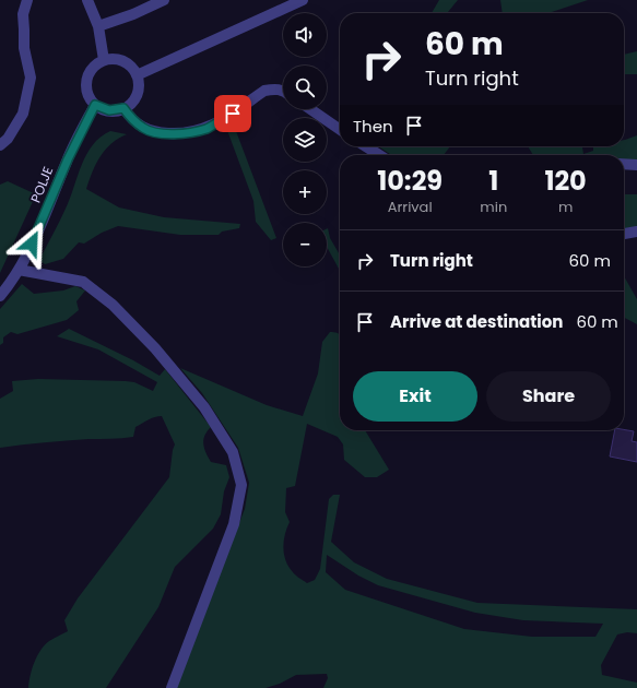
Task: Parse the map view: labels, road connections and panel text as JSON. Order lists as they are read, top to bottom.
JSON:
{
  "streets": {
    "street": ["POLJE"]
  },
  "page": {
    "map_buttons": ["+", "−"],
    "turn": ["60 m", "Turn right"],
    "then": "Then",
    "eta": [
      "10:29",
      "Arrival",
      "1",
      "min",
      "120",
      "m"
    ],
    "list": [
      {
        "name": "Turn right",
        "value": "60 m"
      },
      {
        "name": "Arrive at destination",
        "value": "60 m"
      }
    ],
    "buttons": ["Exit", "Share"]
  }
}
